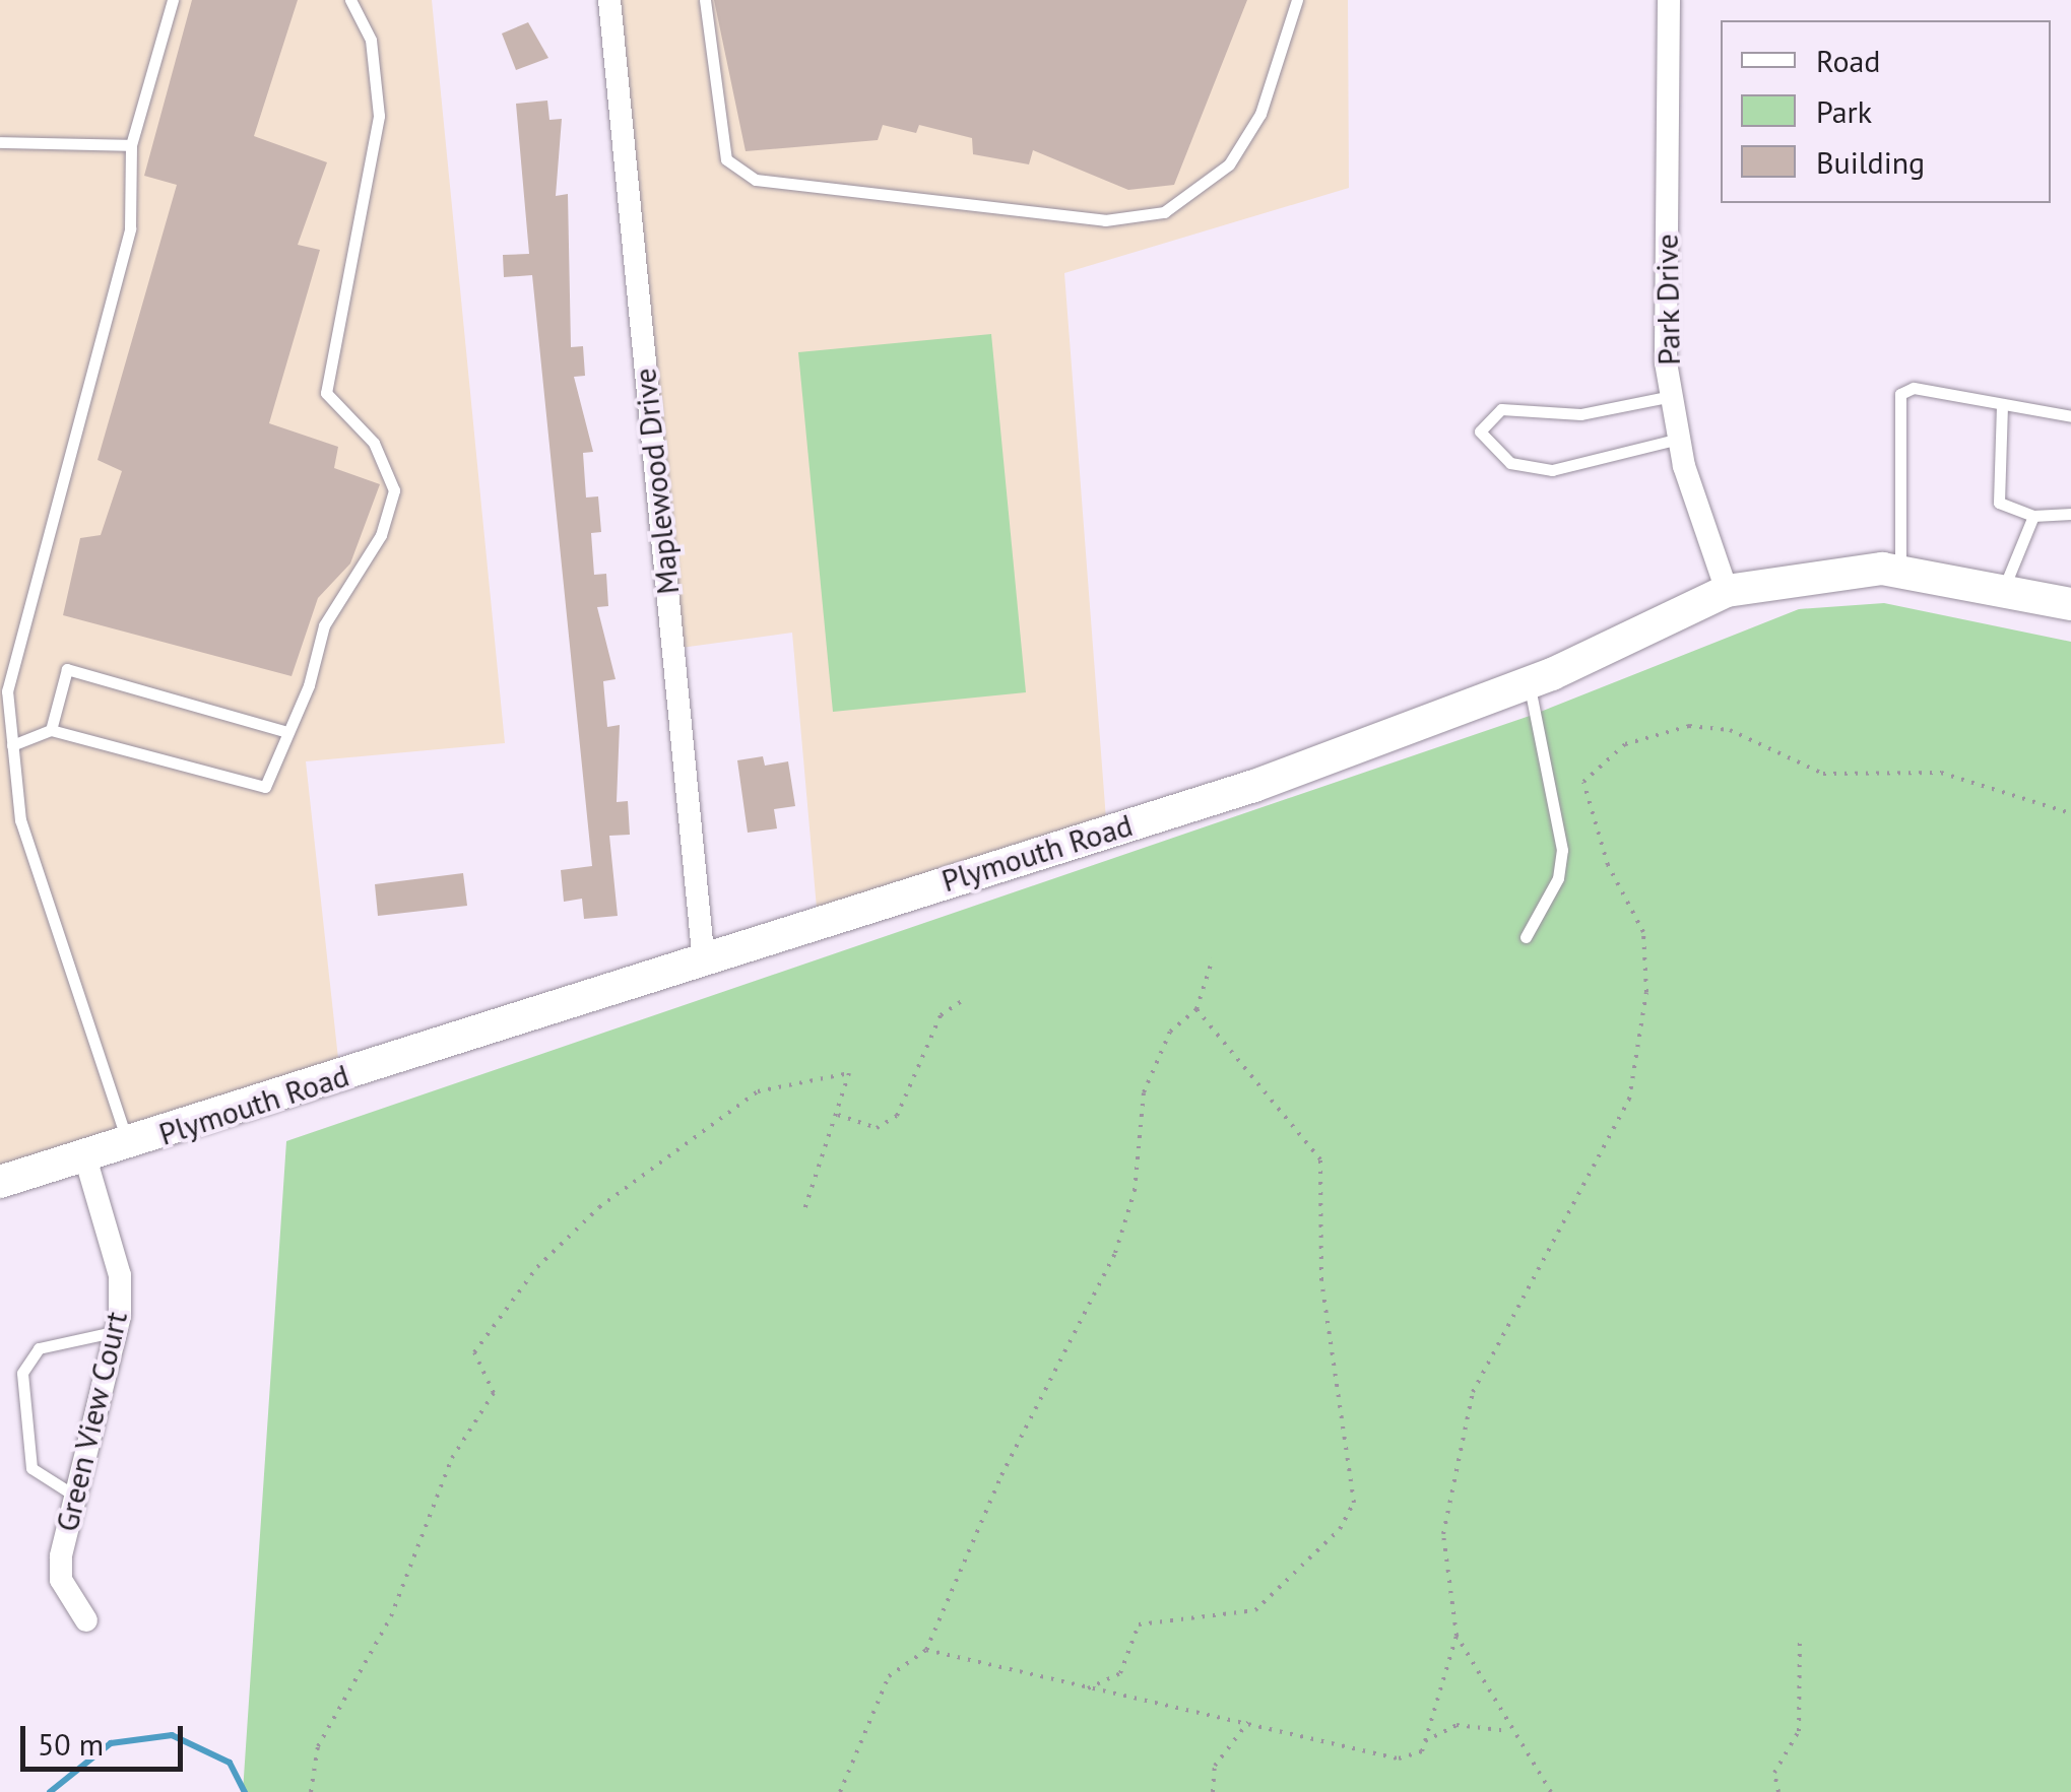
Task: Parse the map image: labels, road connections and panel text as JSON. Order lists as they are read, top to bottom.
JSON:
{
  "streets": {
    "street": [
      "Park Drive",
      "Maplewood Drive",
      "Plymouth Road",
      "Green View Court"
    ]
  },
  "crossings": [
    ["Park Drive", "Plymouth Road"],
    ["Maplewood Drive", "Plymouth Road"],
    ["Plymouth Road", "Green View Court"]
  ],
  "legend": ["Road", "Park", "Building"],
  "scale_bar": "50 m"
}
